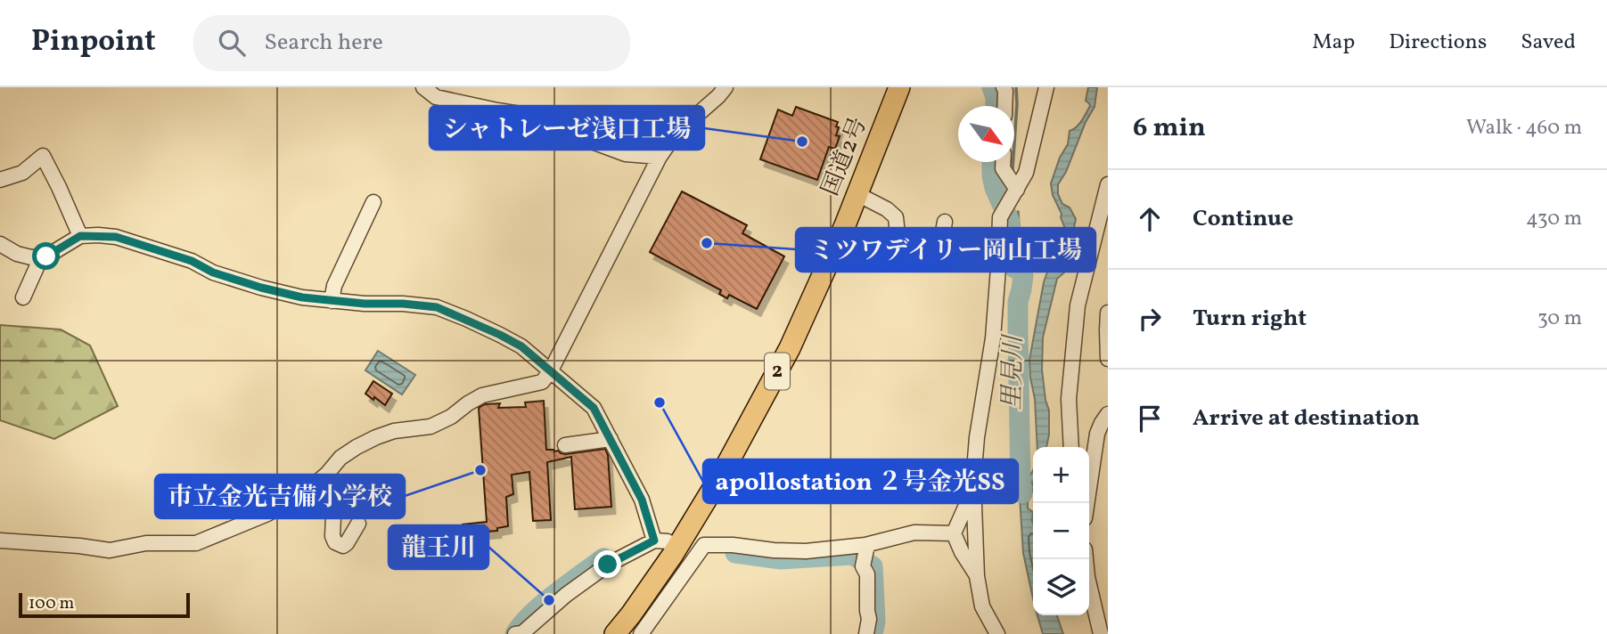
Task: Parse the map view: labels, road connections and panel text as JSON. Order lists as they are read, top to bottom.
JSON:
{
  "streets": {
    "highway": ["国道2号", "2"]
  },
  "water": ["里見川"],
  "places": [
    "シャトレーゼ浅口工場",
    "ミツワデイリー岡山工場",
    "apollostation ２号金光SS",
    "市立金光吉備小学校",
    "龍王川"
  ],
  "scale_bar": "100 m",
  "north": "bottom right",
  "page": {
    "header": "Pinpoint",
    "search": "Search here",
    "nav": ["Map", "Directions", "Saved"],
    "heading": ["6 min", "Walk · 460 m"],
    "list": [
      ["Continue", "430 m"],
      ["Turn right", "30 m"],
      "Arrive at destination"
    ],
    "map_buttons": ["+", "−"],
    "scale": "100 m"
  }
}
